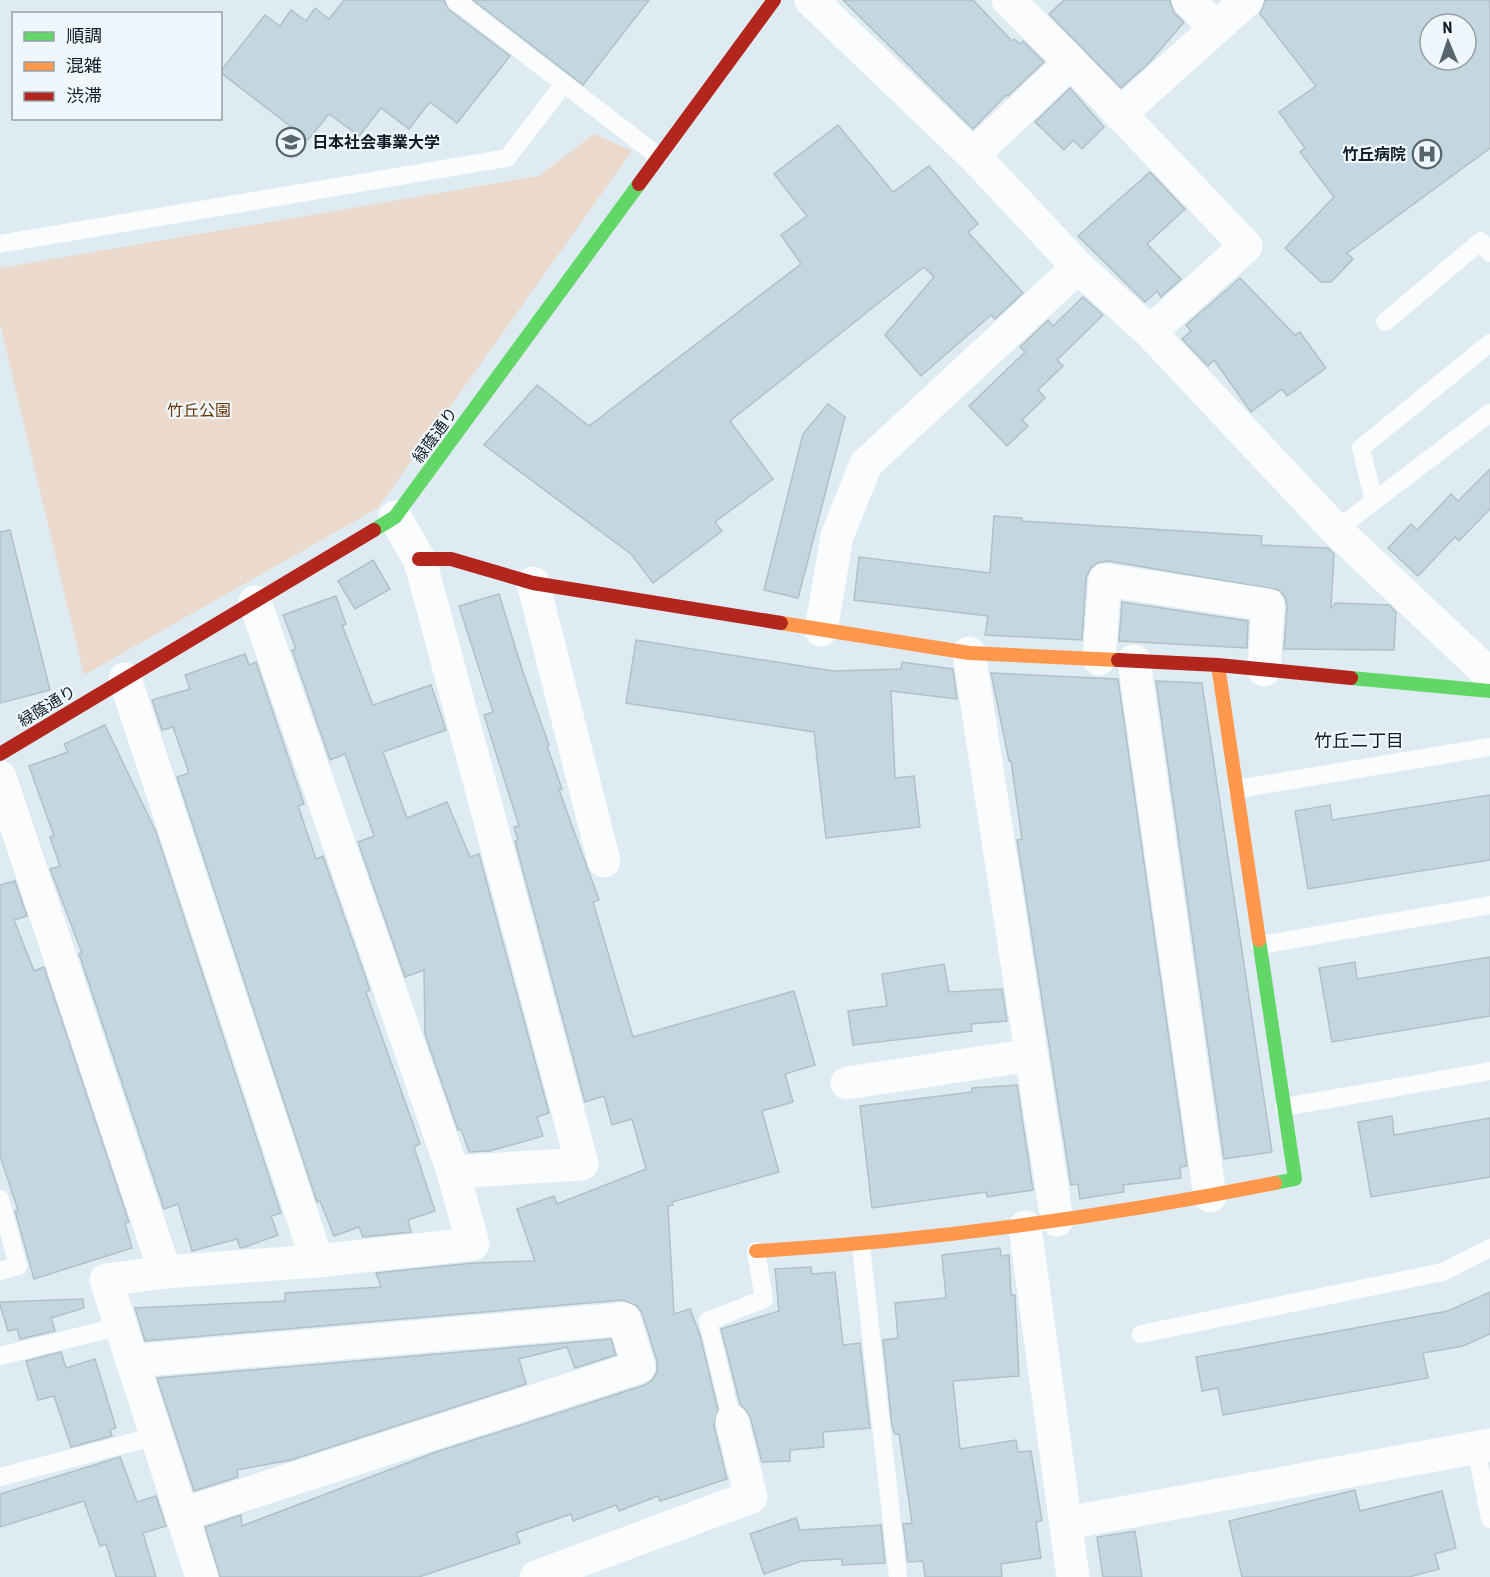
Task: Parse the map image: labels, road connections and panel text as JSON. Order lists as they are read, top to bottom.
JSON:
{
  "streets": {
    "street": ["緑蔭通り"]
  },
  "districts": ["竹丘二丁目"],
  "parks": ["竹丘公園"],
  "places": {
    "school or university": ["日本社会事業大学"],
    "hospital": ["竹丘病院"]
  },
  "legend": ["順調", "混雑", "渋滞"],
  "north": "top"
}
